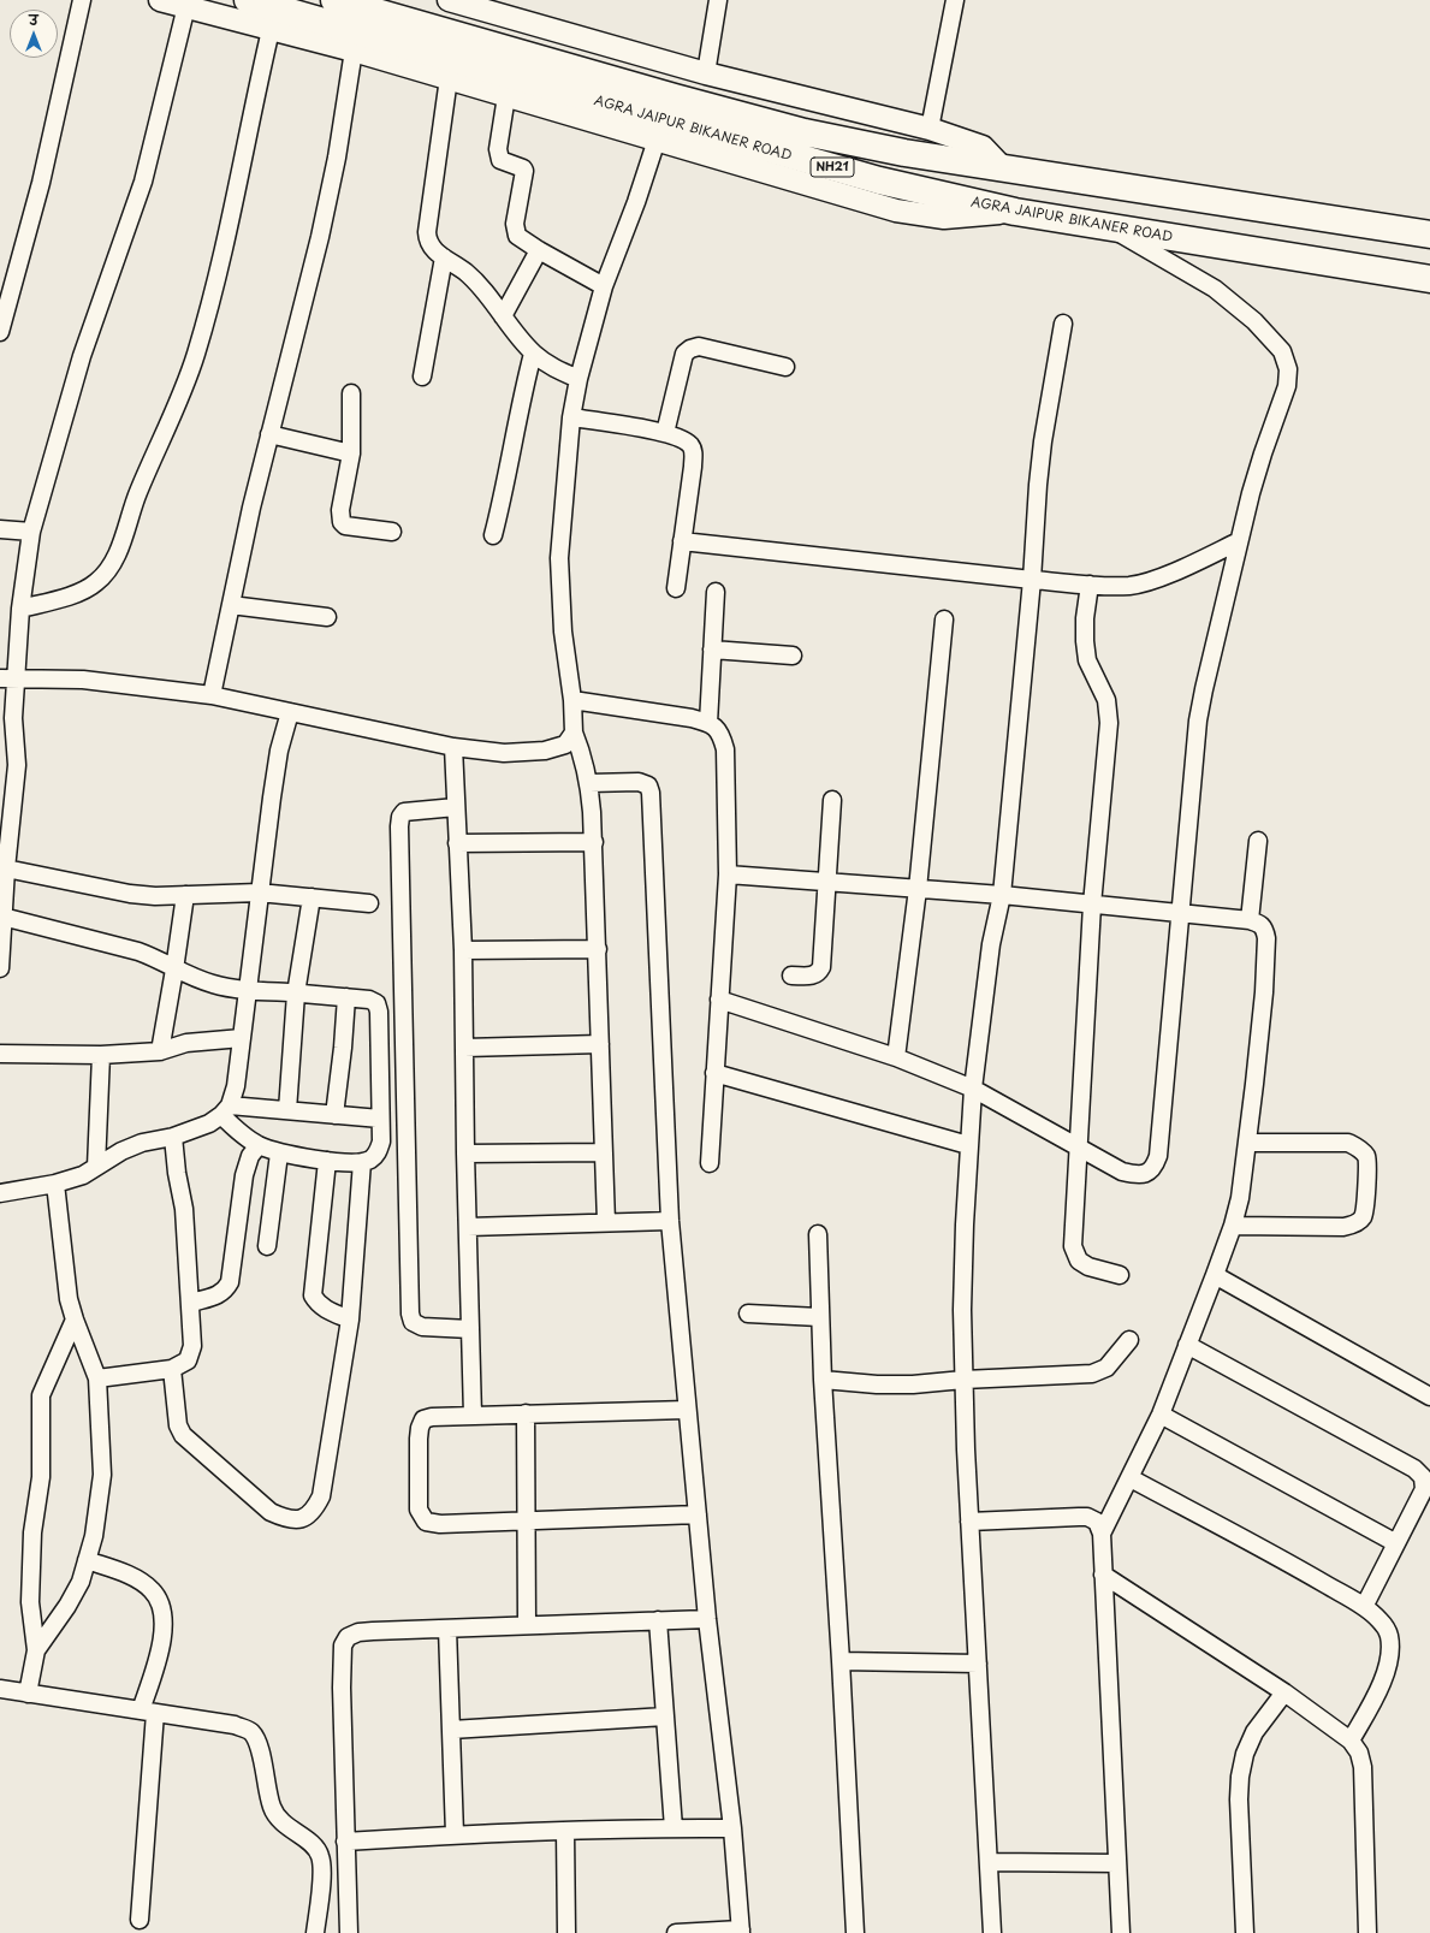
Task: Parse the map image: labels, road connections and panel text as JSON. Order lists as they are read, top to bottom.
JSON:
{
  "streets": {
    "highway": ["AGRA JAIPUR BIKANER ROAD", "NH21"]
  },
  "north": "top"
}
